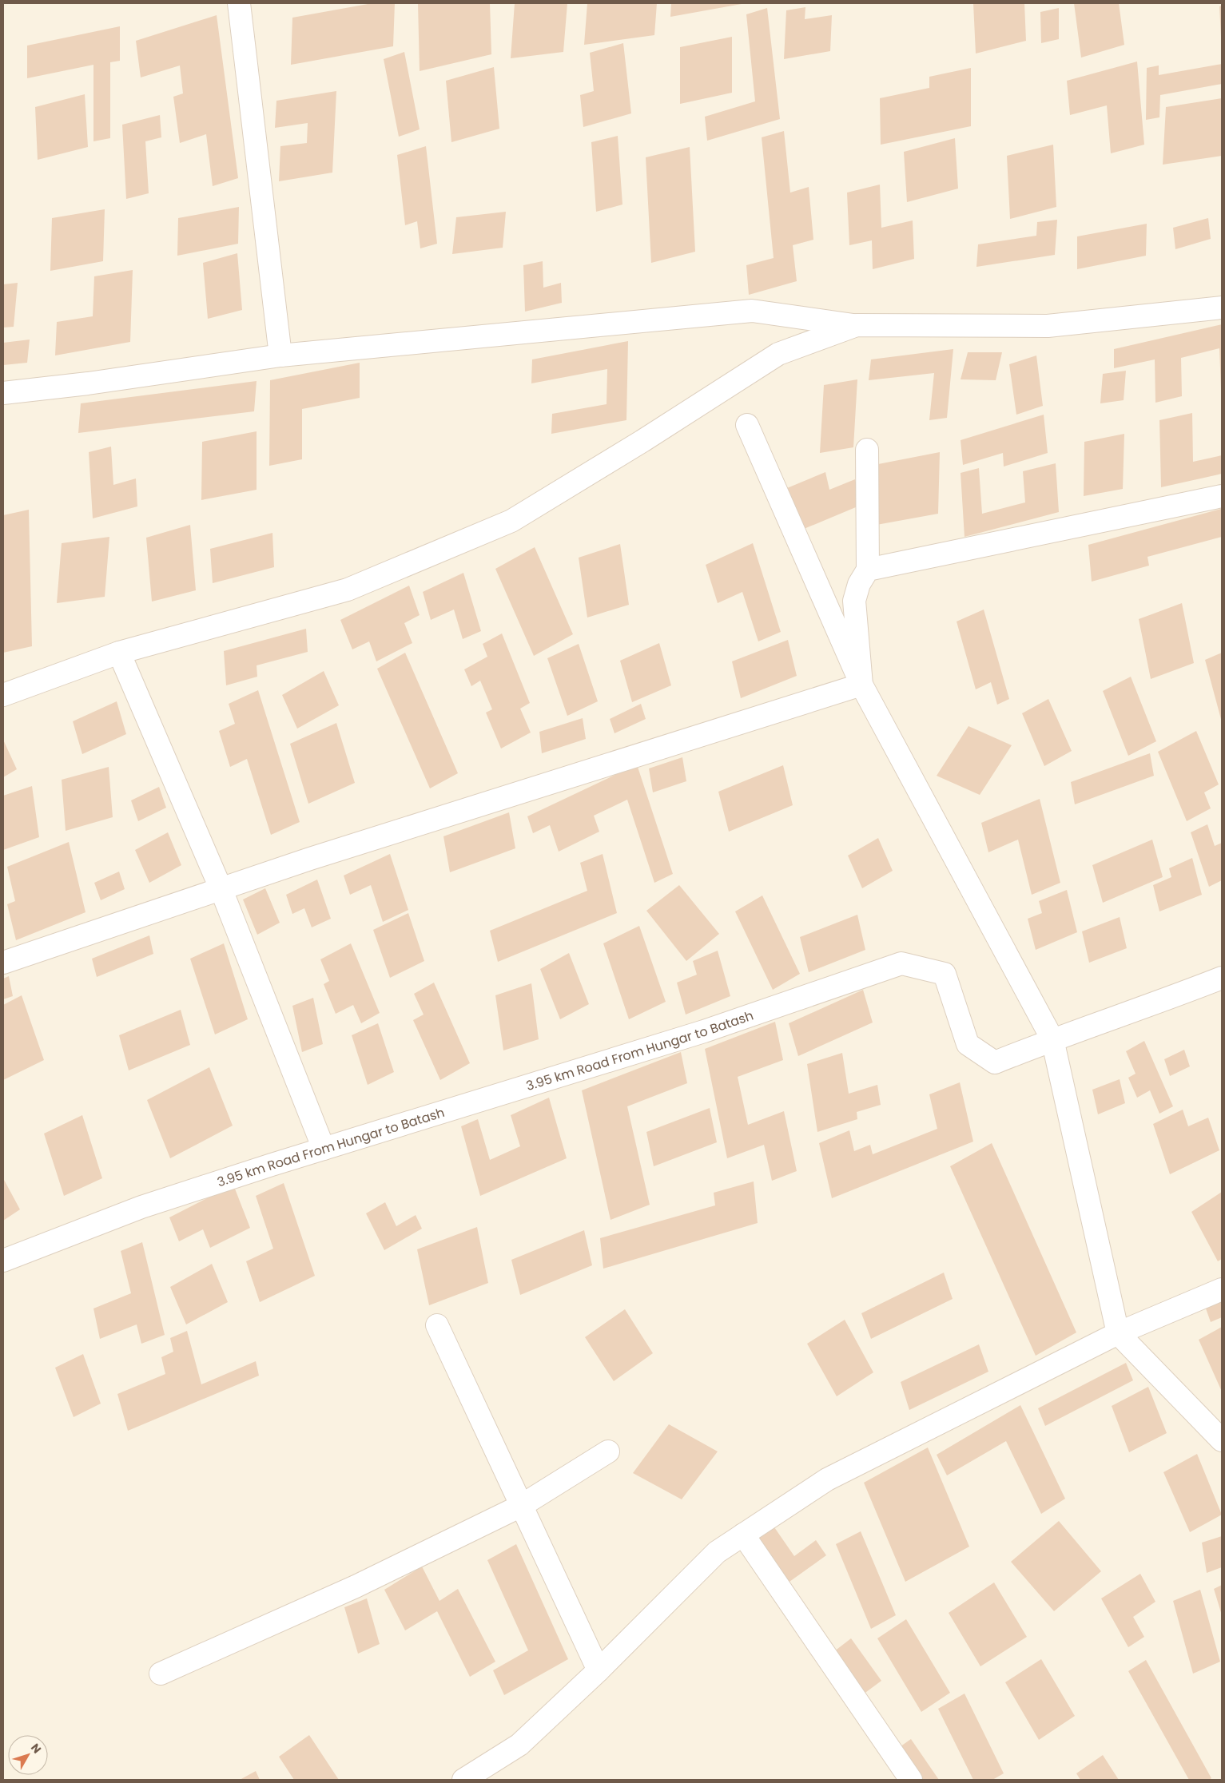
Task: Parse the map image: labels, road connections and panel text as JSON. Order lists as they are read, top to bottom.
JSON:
{
  "streets": {
    "street": ["3.95 km Road From Hungar to Batash"]
  },
  "north": "top right"
}
